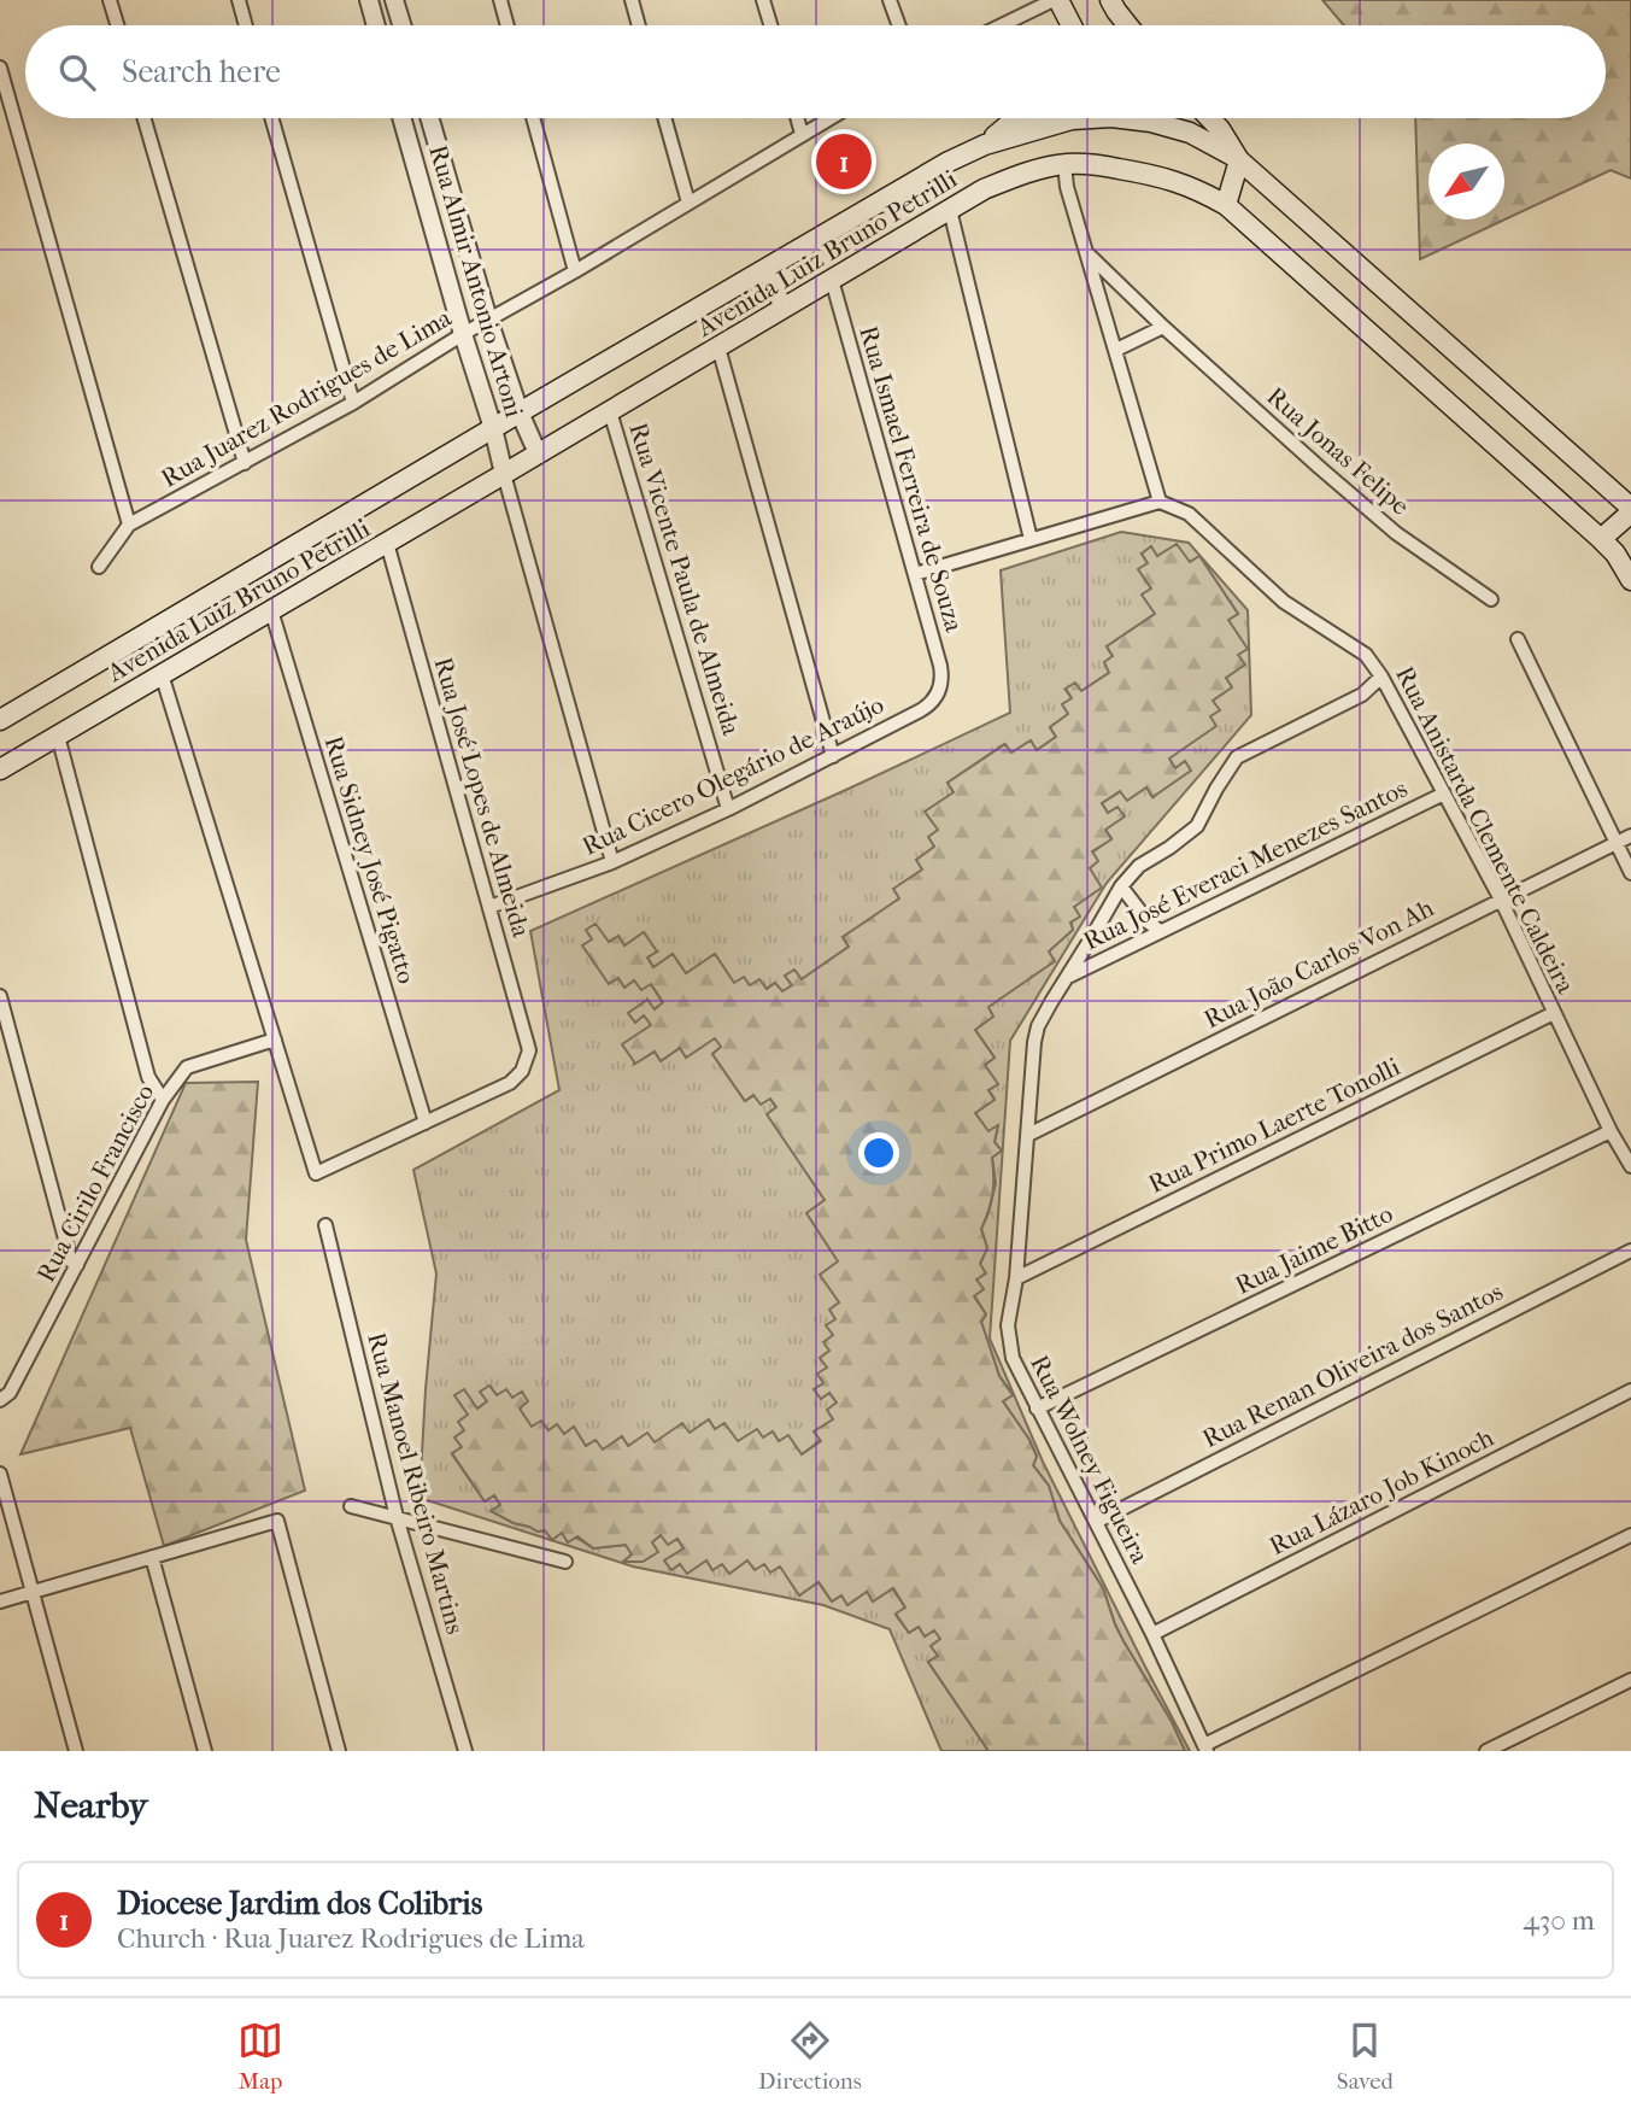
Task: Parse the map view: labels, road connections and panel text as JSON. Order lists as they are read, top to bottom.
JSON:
{
  "streets": {
    "main road": ["Avenida Luiz Bruno Petrilli"],
    "street": [
      "Rua Almir Antonio Artoni",
      "Rua Juarez Rodrigues de Lima",
      "Rua Jonas Felipe",
      "Rua Ismael Ferreira de Souza",
      "Rua Vicente Paula de Almeida",
      "Rua Cicero Olegário de Araújo",
      "Rua José Lopes de Almeida",
      "Rua Anistarda Clemente Caldeira",
      "Rua Sidney José Pigatto",
      "Rua José Everaci Menezes Santos",
      "Rua João Carlos Von Ah",
      "Rua Primo Laerte Tonolli",
      "Rua Cirilo Francisco",
      "Rua Jaime Bitto",
      "Rua Renan Oliveira dos Santos",
      "Rua Wolney Figueira",
      "Rua Manoel Ribeiro Martins",
      "Rua Lázaro Job Kinoch"
    ]
  },
  "crossings": [
    ["Avenida Luiz Bruno Petrilli", "Rua Almir Antonio Artoni"],
    ["Avenida Luiz Bruno Petrilli", "Rua Ismael Ferreira de Souza"],
    ["Avenida Luiz Bruno Petrilli", "Rua Vicente Paula de Almeida"],
    ["Avenida Luiz Bruno Petrilli", "Rua José Lopes de Almeida"],
    ["Avenida Luiz Bruno Petrilli", "Rua Sidney José Pigatto"],
    ["Rua Almir Antonio Artoni", "Rua Juarez Rodrigues de Lima"],
    ["Rua Ismael Ferreira de Souza", "Rua Cicero Olegário de Araújo"],
    ["Rua Vicente Paula de Almeida", "Rua Cicero Olegário de Araújo"],
    ["Rua Cicero Olegário de Araújo", "Rua José Lopes de Almeida"],
    ["Rua José Lopes de Almeida", "Rua Sidney José Pigatto"],
    ["Rua Anistarda Clemente Caldeira", "Rua José Everaci Menezes Santos"],
    ["Rua Anistarda Clemente Caldeira", "Rua João Carlos Von Ah"],
    ["Rua Anistarda Clemente Caldeira", "Rua Primo Laerte Tonolli"],
    ["Rua Anistarda Clemente Caldeira", "Rua Jaime Bitto"],
    ["Rua Anistarda Clemente Caldeira", "Rua Wolney Figueira"],
    ["Rua José Everaci Menezes Santos", "Rua Wolney Figueira"],
    ["Rua João Carlos Von Ah", "Rua Wolney Figueira"],
    ["Rua Primo Laerte Tonolli", "Rua Wolney Figueira"],
    ["Rua Jaime Bitto", "Rua Wolney Figueira"],
    ["Rua Renan Oliveira dos Santos", "Rua Wolney Figueira"],
    ["Rua Wolney Figueira", "Rua Lázaro Job Kinoch"]
  ],
  "north": "bottom left",
  "page": {
    "search": "Search here",
    "pins": "1",
    "heading": "Nearby",
    "list": [
      {
        "mark": "1",
        "name": "Diocese Jardim dos Colibris",
        "note": "Church · Rua Juarez Rodrigues de Lima",
        "value": "430 m"
      }
    ],
    "nav": ["Map", "Directions", "Saved"]
  }
}
